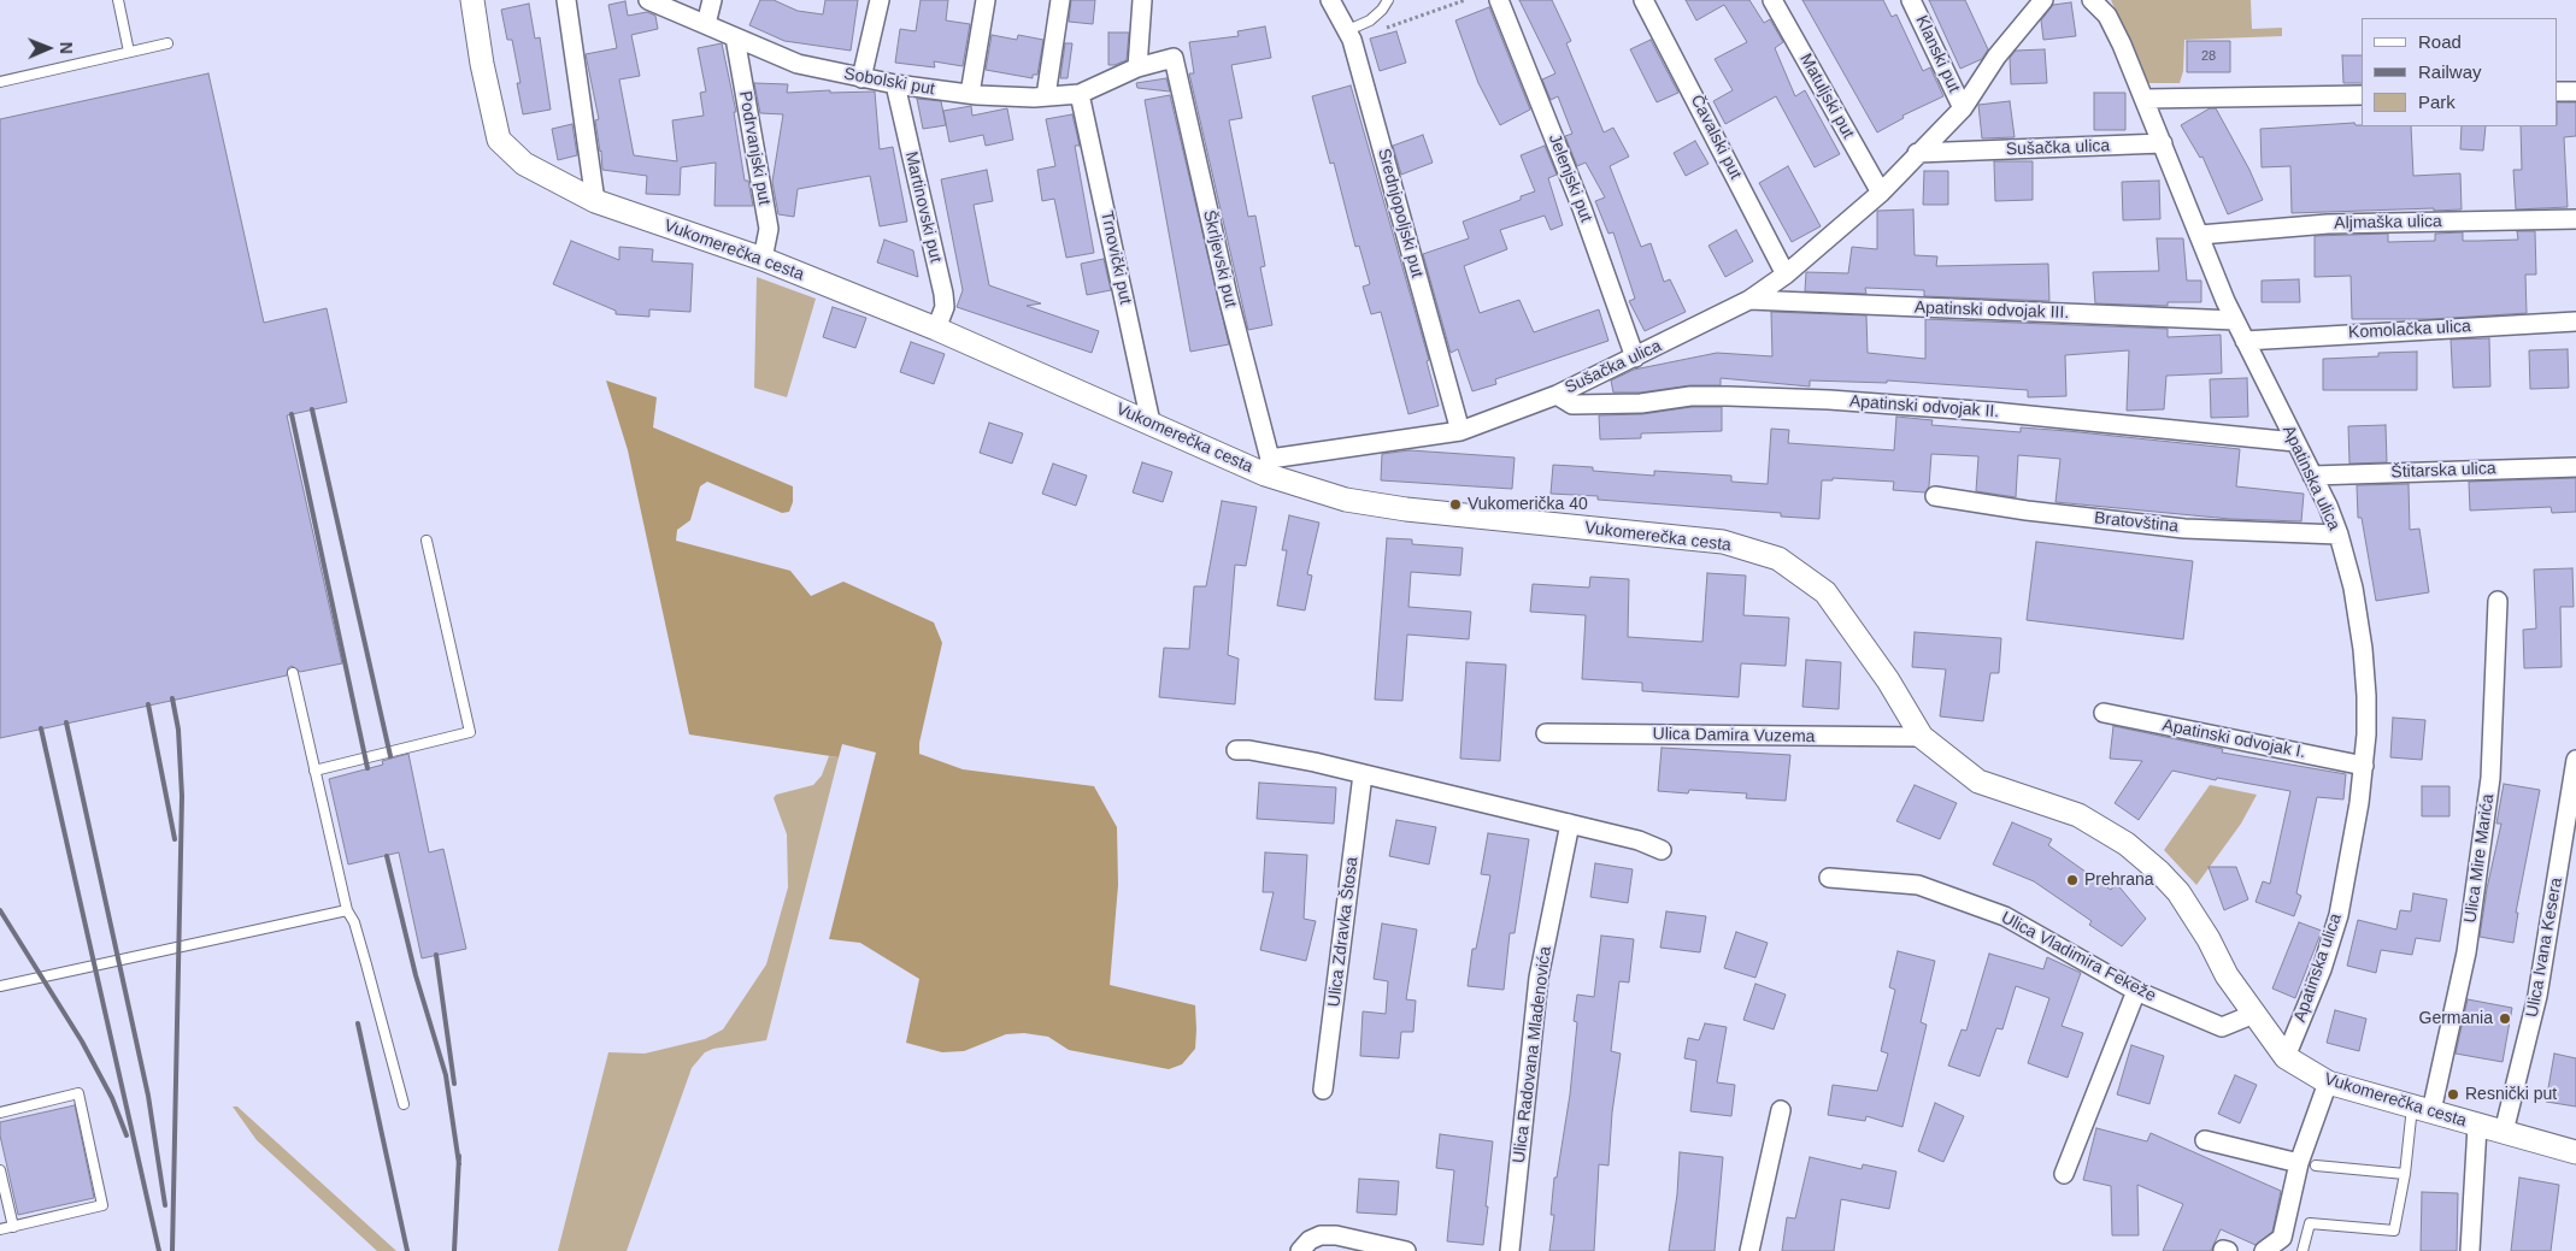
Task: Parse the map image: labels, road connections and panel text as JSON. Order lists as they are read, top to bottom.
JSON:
{
  "streets": {
    "street": [
      "Klanski put",
      "Sobolski put",
      "Matuljski put",
      "Čavalski put",
      "Podrvanjski put",
      "Sušačka ulica",
      "Jelenjski put",
      "Martinovski put",
      "Srednjopoljski put",
      "Aljmaška ulica",
      "Vukomerečka cesta",
      "Trnovički put",
      "Škrljevski put",
      "Apatinski odvojak III.",
      "Komolačka ulica",
      "Apatinski odvojak II.",
      "Štitarska ulica",
      "Apatinska ulica",
      "Bratovština",
      "Ulica Damira Vuzema",
      "Apatinski odvojak I.",
      "Ulica Mire Marića",
      "Ulica Zdravka Štosa",
      "Ulica Ivana Kesera",
      "Ulica Vladimira Fekeže",
      "Ulica Radovana Mladenovića"
    ]
  },
  "crossings": [
    ["Klanski put", "Sušačka ulica"],
    ["Sobolski put", "Podrvanjski put"],
    ["Sobolski put", "Martinovski put"],
    ["Sobolski put", "Trnovički put"],
    ["Sobolski put", "Škrljevski put"],
    ["Matuljski put", "Sušačka ulica"],
    ["Čavalski put", "Sušačka ulica"],
    ["Podrvanjski put", "Vukomerečka cesta"],
    ["Sušačka ulica", "Jelenjski put"],
    ["Sušačka ulica", "Srednjopoljski put"],
    ["Sušačka ulica", "Vukomerečka cesta"],
    ["Sušačka ulica", "Škrljevski put"],
    ["Sušačka ulica", "Apatinski odvojak III."],
    ["Sušačka ulica", "Apatinski odvojak II."],
    ["Sušačka ulica", "Apatinska ulica"],
    ["Martinovski put", "Vukomerečka cesta"],
    ["Aljmaška ulica", "Apatinska ulica"],
    ["Vukomerečka cesta", "Trnovički put"],
    ["Vukomerečka cesta", "Škrljevski put"],
    ["Vukomerečka cesta", "Apatinska ulica"],
    ["Vukomerečka cesta", "Ulica Damira Vuzema"],
    ["Vukomerečka cesta", "Ulica Mire Marića"],
    ["Vukomerečka cesta", "Ulica Ivana Kesera"],
    ["Vukomerečka cesta", "Ulica Vladimira Fekeže"],
    ["Apatinski odvojak III.", "Apatinska ulica"],
    ["Komolačka ulica", "Apatinska ulica"],
    ["Apatinski odvojak II.", "Apatinska ulica"],
    ["Štitarska ulica", "Apatinska ulica"],
    ["Apatinska ulica", "Bratovština"],
    ["Apatinska ulica", "Apatinski odvojak I."]
  ],
  "places": [
    "Vukomerička 40",
    "Prehrana",
    "Germania",
    "Resnički put"
  ],
  "house_numbers": ["28"],
  "legend": ["Road", "Railway", "Park"],
  "north": "right"
}
